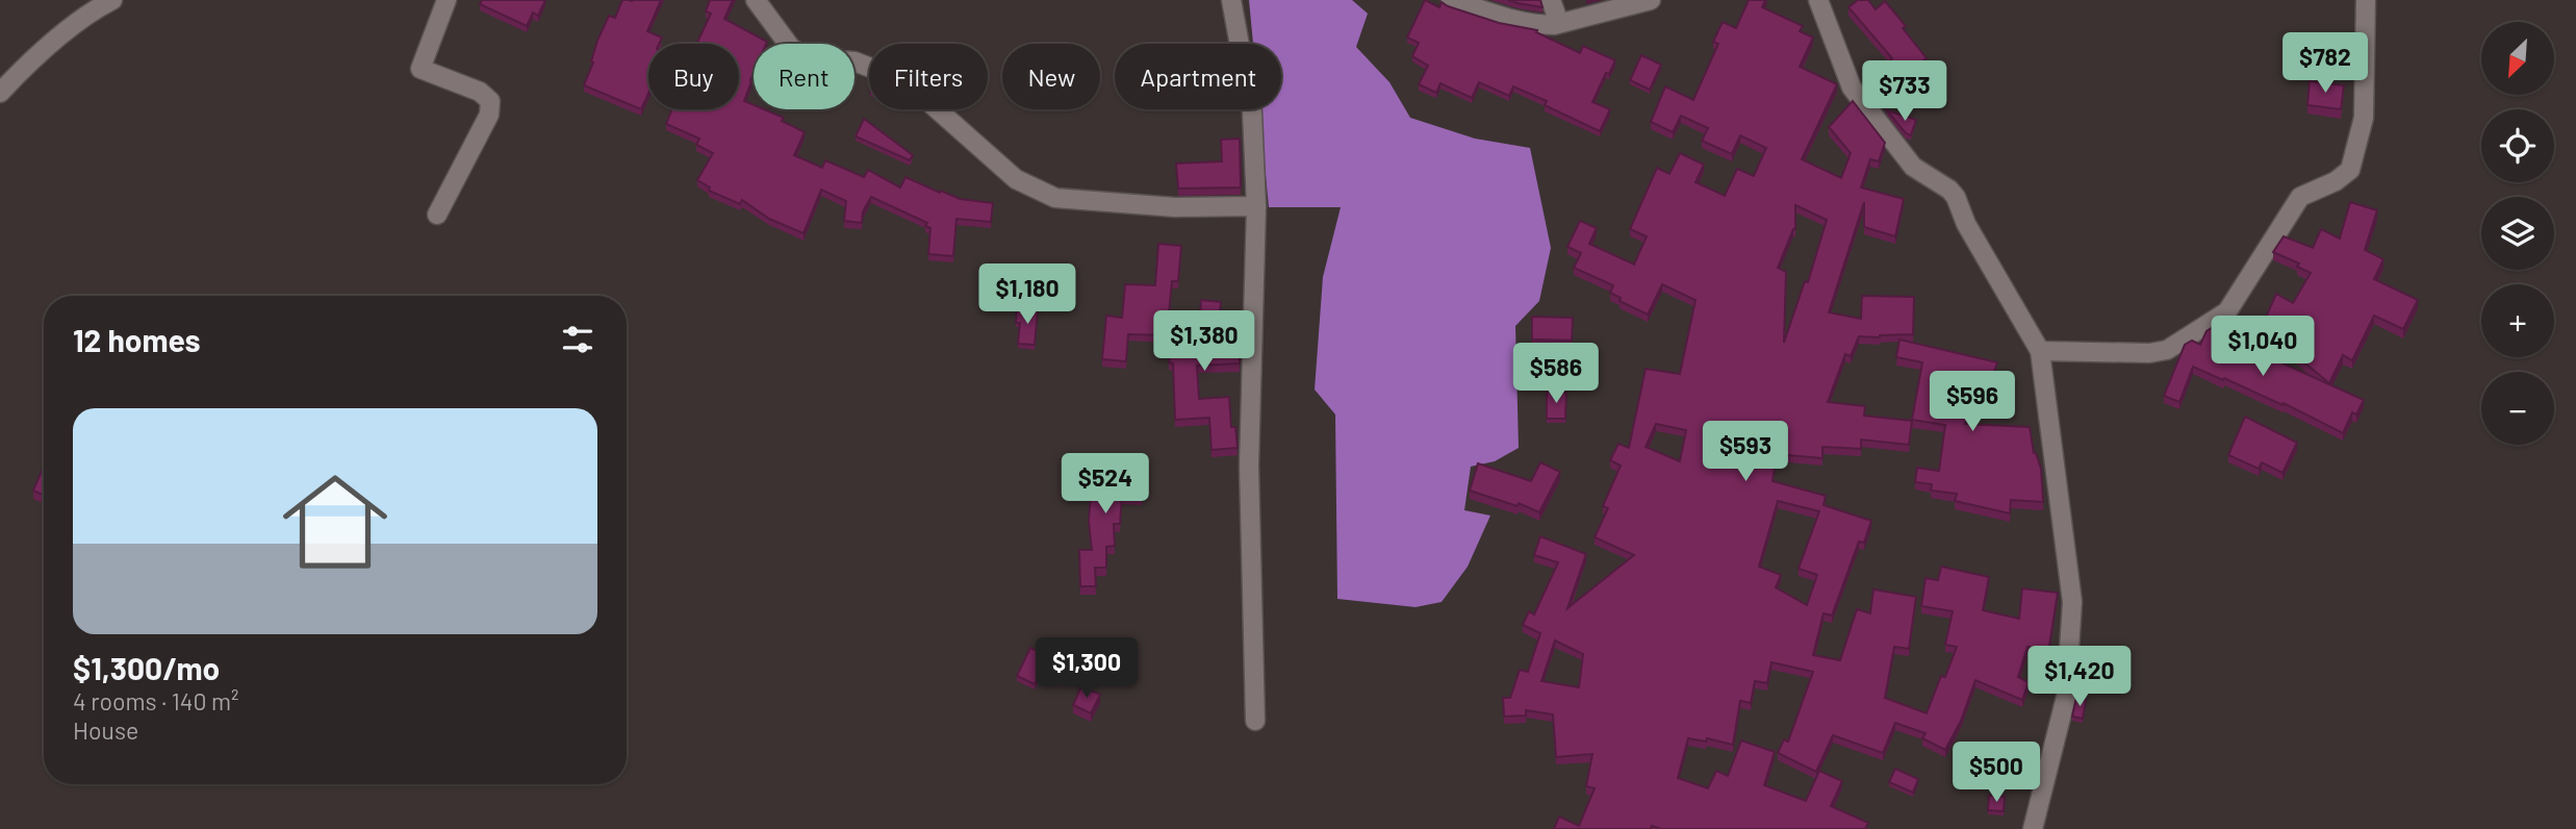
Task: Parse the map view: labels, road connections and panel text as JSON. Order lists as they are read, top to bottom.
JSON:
{
  "north": "bottom left",
  "page": {
    "map_buttons": ["+", "−"],
    "price": [
      "$782",
      "$733",
      "$1,180",
      "$1,380",
      "$1,040",
      "$586",
      "$596",
      "$593",
      "$524",
      "$1,300",
      "$1,420",
      "$500"
    ],
    "chip": [
      "Buy",
      "Rent",
      "Filters",
      "New",
      "Apartment"
    ],
    "heading": "12 homes",
    "list": [
      {
        "name": "$1,300/mo",
        "note": "4 rooms · 140 m² · House"
      }
    ]
  }
}
